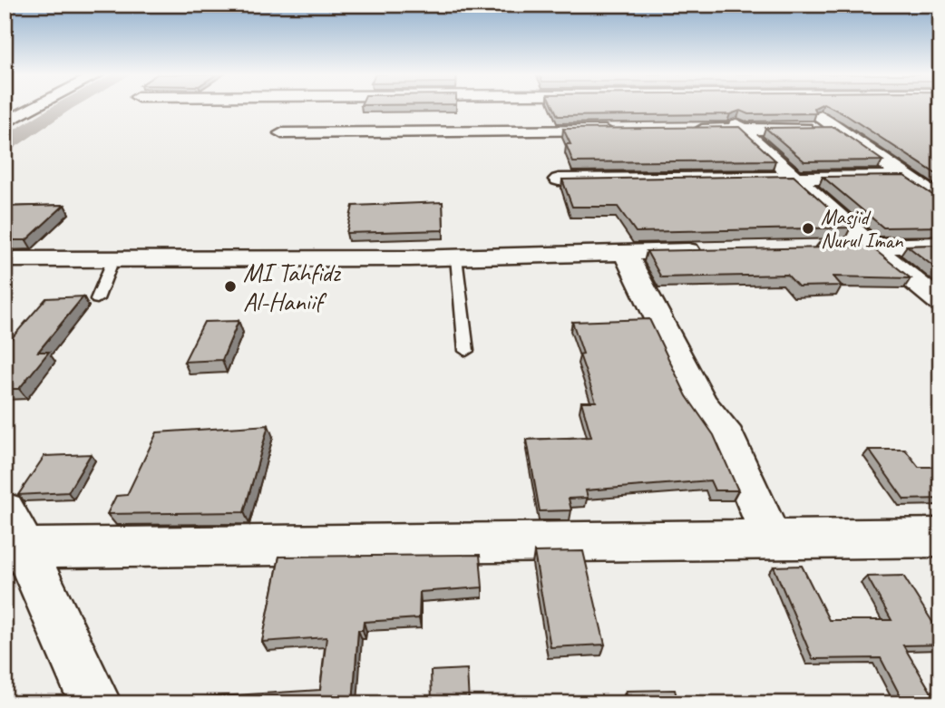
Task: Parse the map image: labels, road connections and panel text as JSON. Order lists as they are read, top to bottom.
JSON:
{
  "places": ["Masjid Nurul Iman", "MI Tahfidz Al-Haniif"]
}
